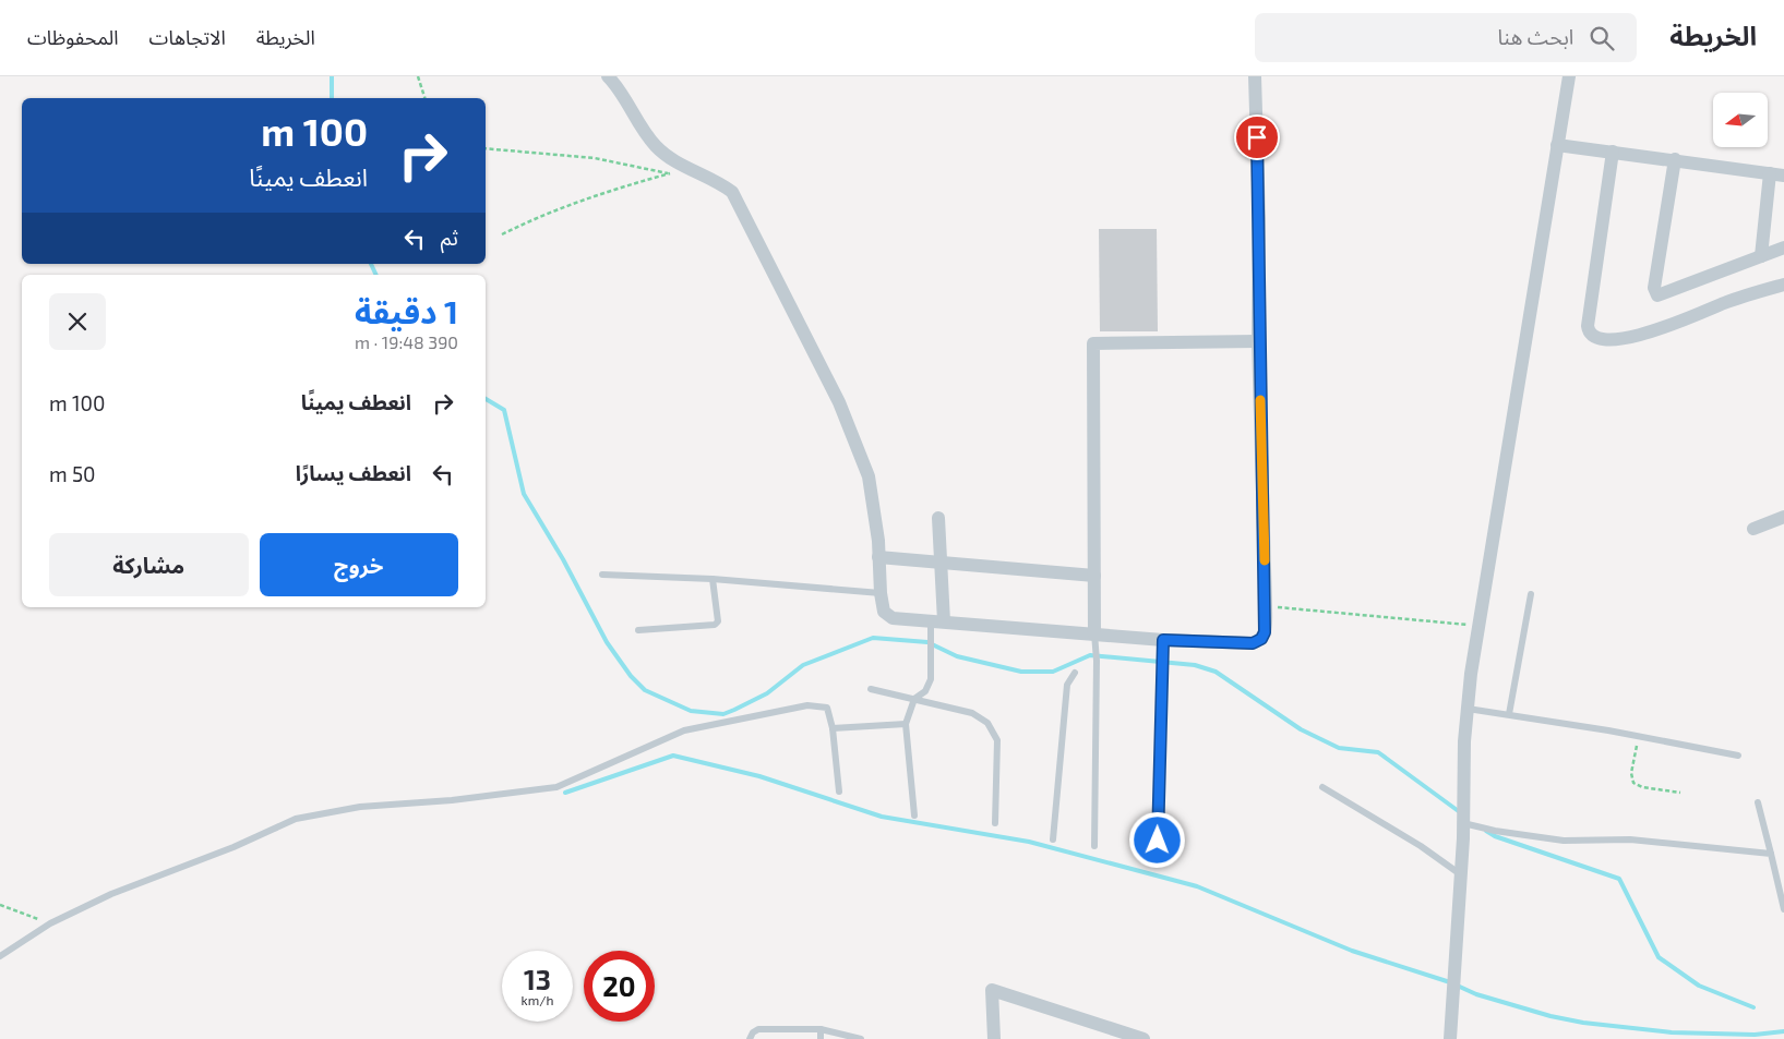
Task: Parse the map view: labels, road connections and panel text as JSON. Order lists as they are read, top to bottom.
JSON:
{
  "north": "left",
  "page": {
    "header": "الخريطة",
    "search": "ابحث هنا",
    "nav": ["الخريطة", "الاتجاهات", "المحفوظات"],
    "turn": ["100 m", "انعطف يمينًا"],
    "then": "ثم",
    "heading": ["1 دقيقة", "390 m · 19:48"],
    "list": [
      {
        "name": "انعطف يمينًا",
        "value": "100 m"
      },
      {
        "name": "انعطف يسارًا",
        "value": "50 m"
      }
    ],
    "buttons": ["خروج", "مشاركة"],
    "speed": "13 km/h",
    "limit": "20"
  }
}
